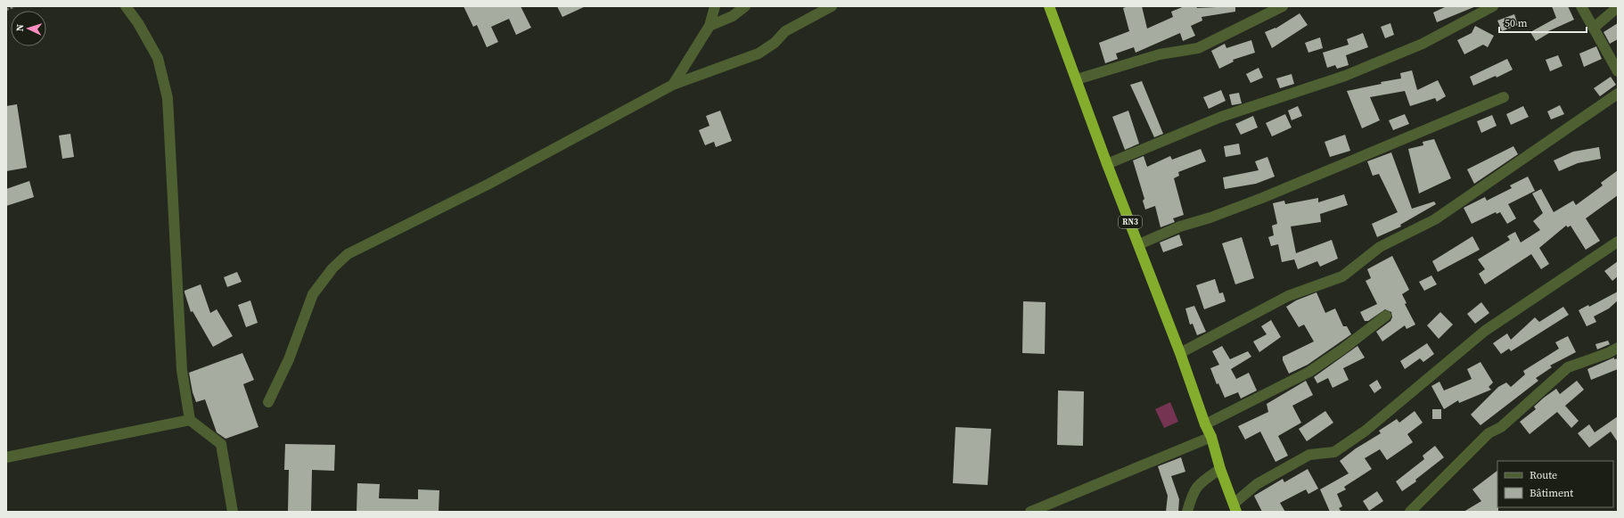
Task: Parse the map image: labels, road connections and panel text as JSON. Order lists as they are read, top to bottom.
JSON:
{
  "streets": {
    "highway": ["RN3"]
  },
  "legend": ["Route", "Bâtiment"],
  "scale_bar": "50 m",
  "north": "left"
}
